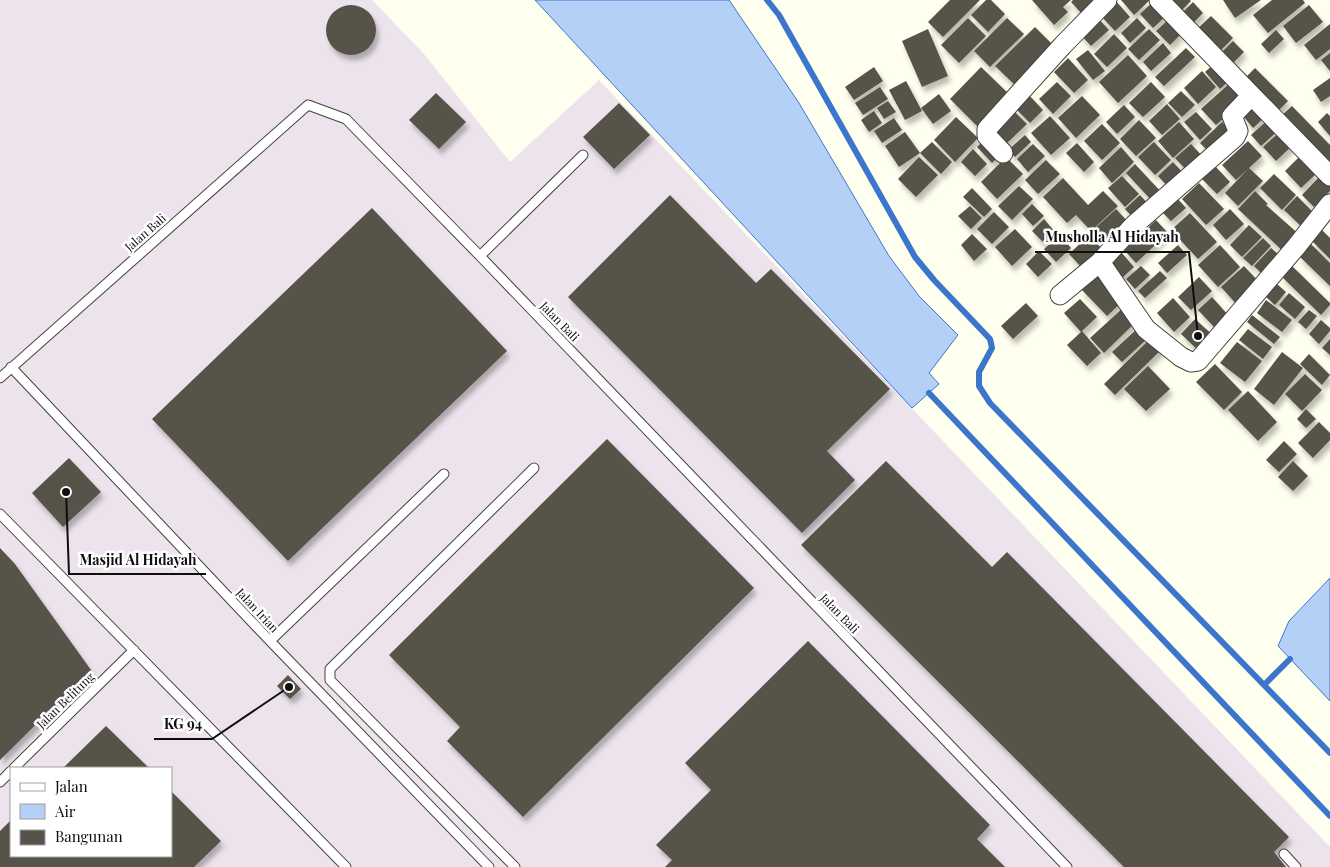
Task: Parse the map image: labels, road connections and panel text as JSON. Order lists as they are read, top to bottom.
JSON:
{
  "streets": {
    "lane": ["Jalan Bali", "Jalan Irian", "Jalan Belitung"]
  },
  "crossings": [
    ["Jalan Bali", "Jalan Irian"]
  ],
  "places": ["Musholla Al Hidayah", "Masjid Al Hidayah", "KG 94"],
  "legend": ["Jalan", "Air", "Bangunan"]
}
